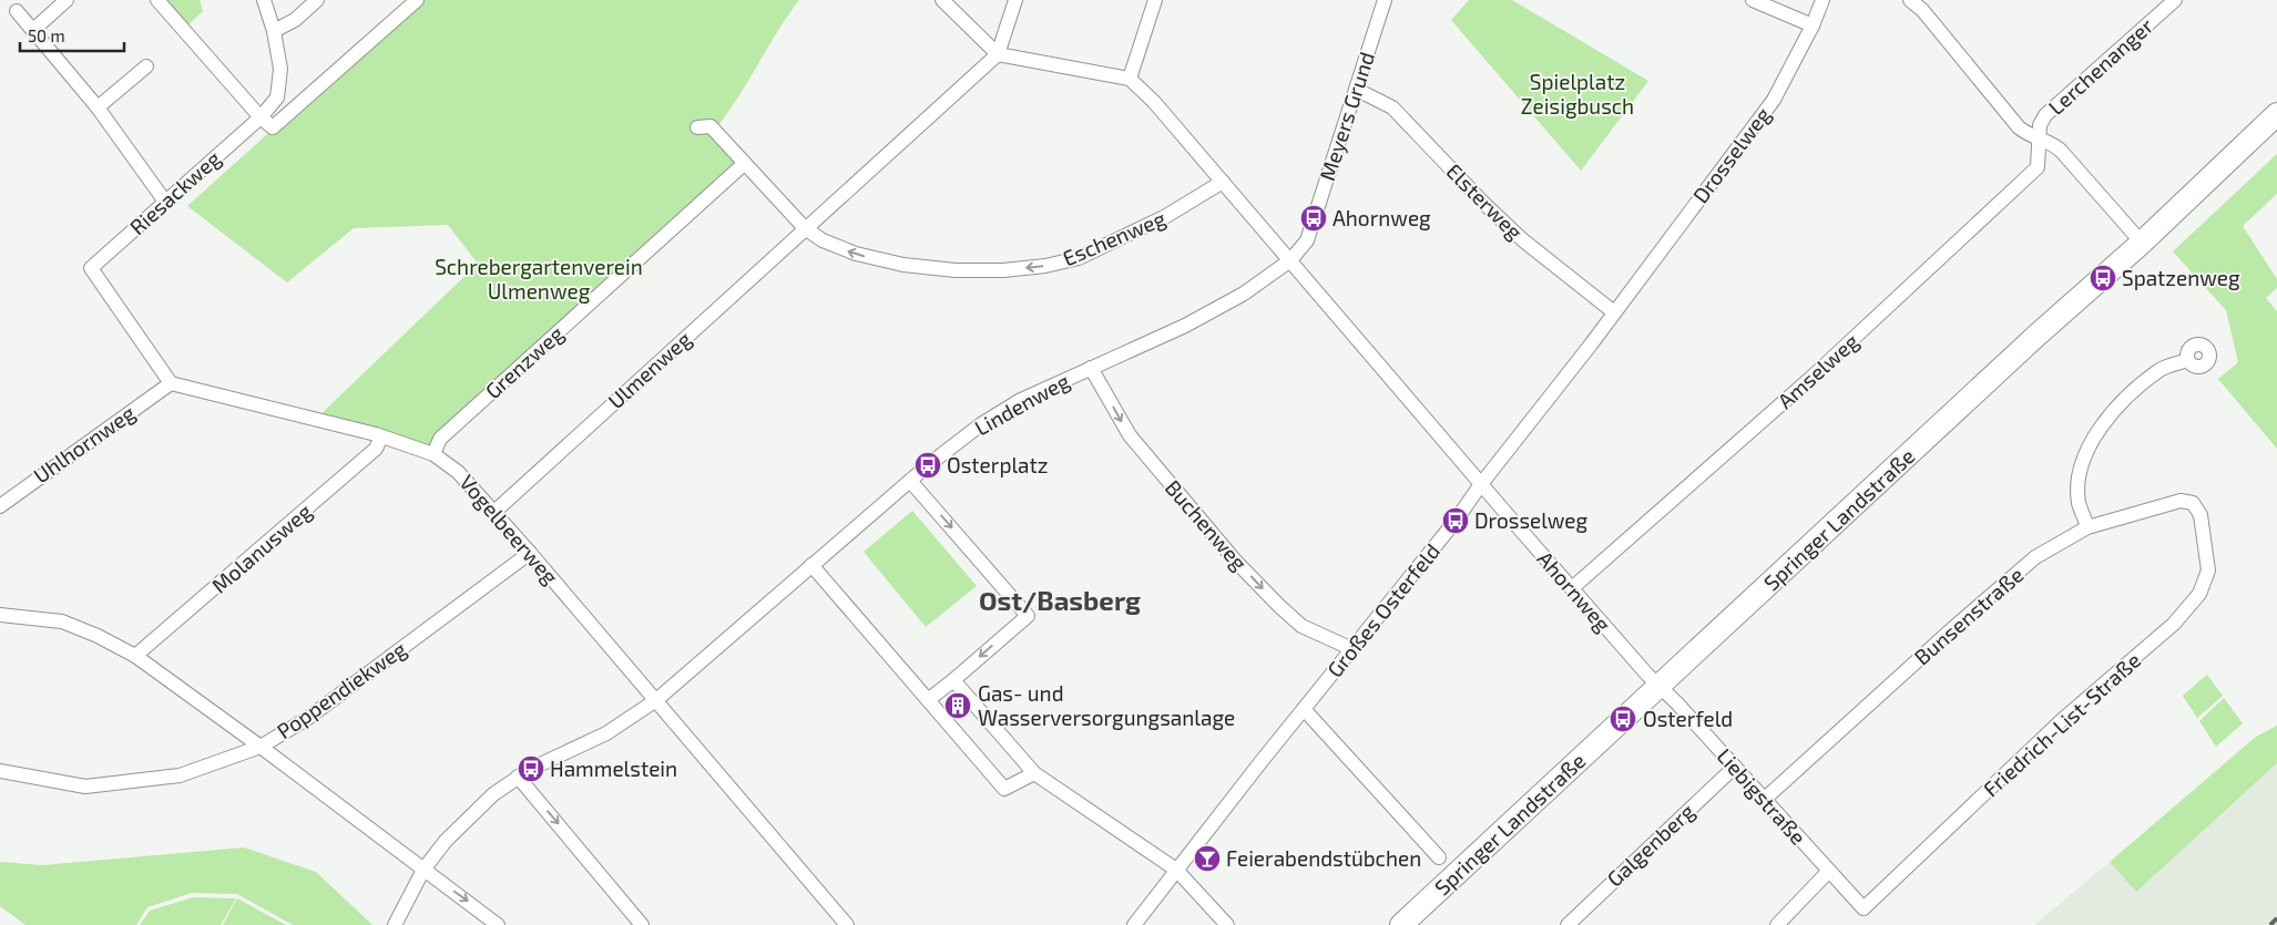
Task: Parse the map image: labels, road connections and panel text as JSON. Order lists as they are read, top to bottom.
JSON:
{
  "streets": {
    "main road": ["Springer Landstraße"],
    "street": [
      "Lerchenanger",
      "Meyers Grund",
      "Drosselweg",
      "Riesackweg",
      "Elsterweg",
      "Eschenweg",
      "Grenzweg",
      "Ulmenweg",
      "Amselweg",
      "Lindenweg",
      "Uhlhornweg",
      "Buchenweg",
      "Vogelbeerweg",
      "Molanusweg",
      "Ahornweg",
      "Großes Osterfeld",
      "Bunsenstraße",
      "Poppendiekweg",
      "Friedrich-List-Straße",
      "Liebigstraße",
      "Galgenberg"
    ]
  },
  "crossings": [
    ["Lerchenanger", "Amselweg"],
    ["Meyers Grund", "Elsterweg"],
    ["Meyers Grund", "Lindenweg"],
    ["Meyers Grund", "Ahornweg"],
    ["Drosselweg", "Elsterweg"],
    ["Drosselweg", "Ahornweg"],
    ["Drosselweg", "Großes Osterfeld"],
    ["Riesackweg", "Uhlhornweg"],
    ["Riesackweg", "Vogelbeerweg"],
    ["Eschenweg", "Ulmenweg"],
    ["Eschenweg", "Ahornweg"],
    ["Grenzweg", "Vogelbeerweg"],
    ["Ulmenweg", "Vogelbeerweg"],
    ["Amselweg", "Ahornweg"],
    ["Lindenweg", "Buchenweg"],
    ["Lindenweg", "Vogelbeerweg"],
    ["Lindenweg", "Ahornweg"],
    ["Uhlhornweg", "Vogelbeerweg"],
    ["Springer Landstraße", "Ahornweg"],
    ["Springer Landstraße", "Liebigstraße"],
    ["Buchenweg", "Großes Osterfeld"],
    ["Vogelbeerweg", "Molanusweg"],
    ["Vogelbeerweg", "Poppendiekweg"],
    ["Ahornweg", "Großes Osterfeld"],
    ["Ahornweg", "Liebigstraße"],
    ["Bunsenstraße", "Friedrich-List-Straße"],
    ["Bunsenstraße", "Liebigstraße"],
    ["Friedrich-List-Straße", "Liebigstraße"],
    ["Liebigstraße", "Galgenberg"]
  ],
  "one_way": ["Eschenweg", "Buchenweg"],
  "districts": ["Ost/Basberg"],
  "parks": ["Spielplatz Zeisigbusch", "Schrebergartenverein Ulmenweg"],
  "places": {
    "bus stop": [
      "Ahornweg",
      "Spatzenweg",
      "Osterplatz",
      "Drosselweg",
      "Osterfeld",
      "Hammelstein"
    ],
    "building": ["Gas- und Wasserversorgungsanlage"],
    "bar": ["Feierabendstübchen"]
  },
  "scale_bar": "50 m"
}
